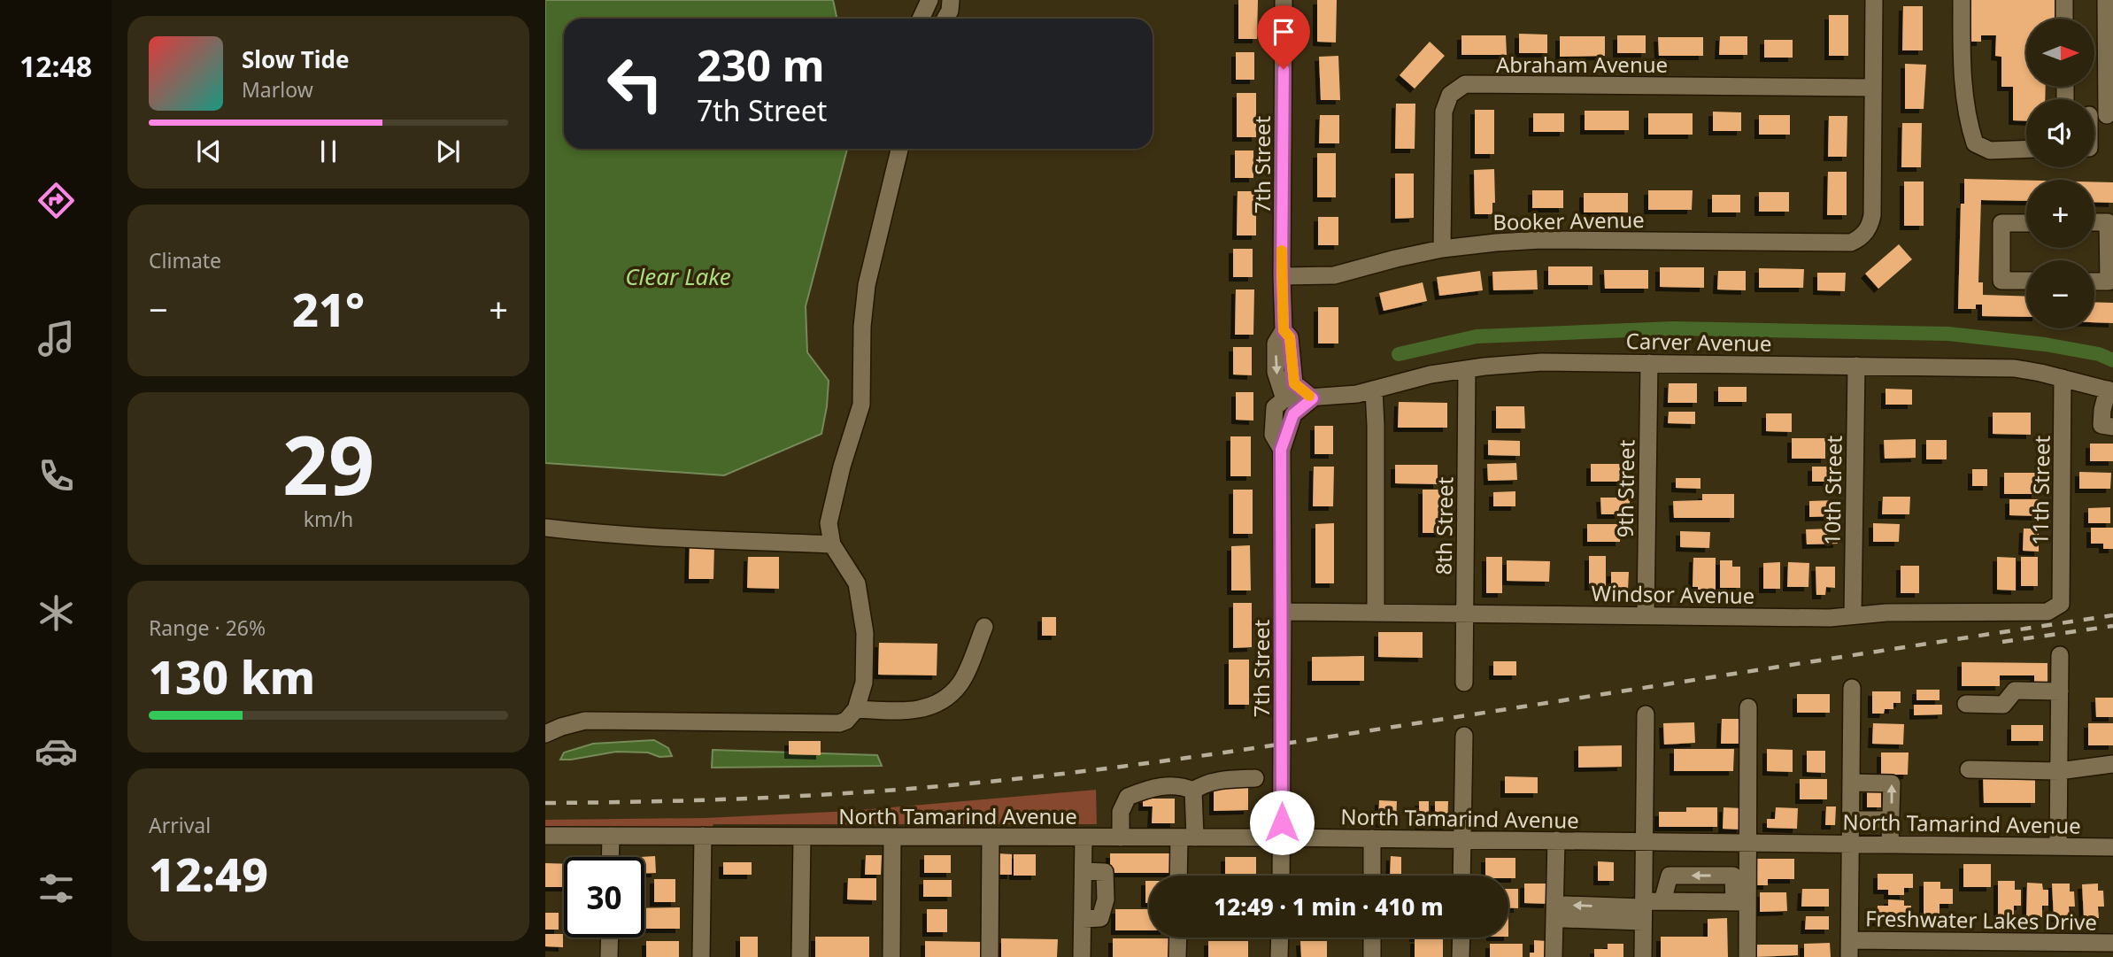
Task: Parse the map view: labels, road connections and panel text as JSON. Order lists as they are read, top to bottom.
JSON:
{
  "streets": {
    "street": [
      "Abraham Avenue",
      "7th Street",
      "Booker Avenue",
      "Carver Avenue",
      "9th Street",
      "10th Street",
      "11th Street",
      "8th Street",
      "Windsor Avenue",
      "North Tamarind Avenue",
      "Freshwater Lakes Drive"
    ]
  },
  "crossings": [
    ["Abraham Avenue", "Booker Avenue"],
    ["7th Street", "Booker Avenue"],
    ["7th Street", "Carver Avenue"],
    ["7th Street", "Windsor Avenue"],
    ["7th Street", "North Tamarind Avenue"],
    ["Carver Avenue", "9th Street"],
    ["Carver Avenue", "10th Street"],
    ["Carver Avenue", "11th Street"],
    ["Carver Avenue", "8th Street"],
    ["9th Street", "Windsor Avenue"],
    ["10th Street", "Windsor Avenue"],
    ["11th Street", "Windsor Avenue"],
    ["8th Street", "Windsor Avenue"]
  ],
  "water": ["Clear Lake"],
  "north": "right",
  "page": {
    "tabs": "12:48",
    "map_buttons": ["+", "−"],
    "turn": ["230 m", "7th Street"],
    "song": ["Slow Tide", "Marlow"],
    "tile": [
      "Climate",
      ["29", "km/h"],
      ["Range · 26%", "130 km"],
      ["Arrival", "12:49"]
    ],
    "heat": ["−", "21°", "+"],
    "limit": "30",
    "trip": "12:49 · 1 min · 410 m"
  }
}
